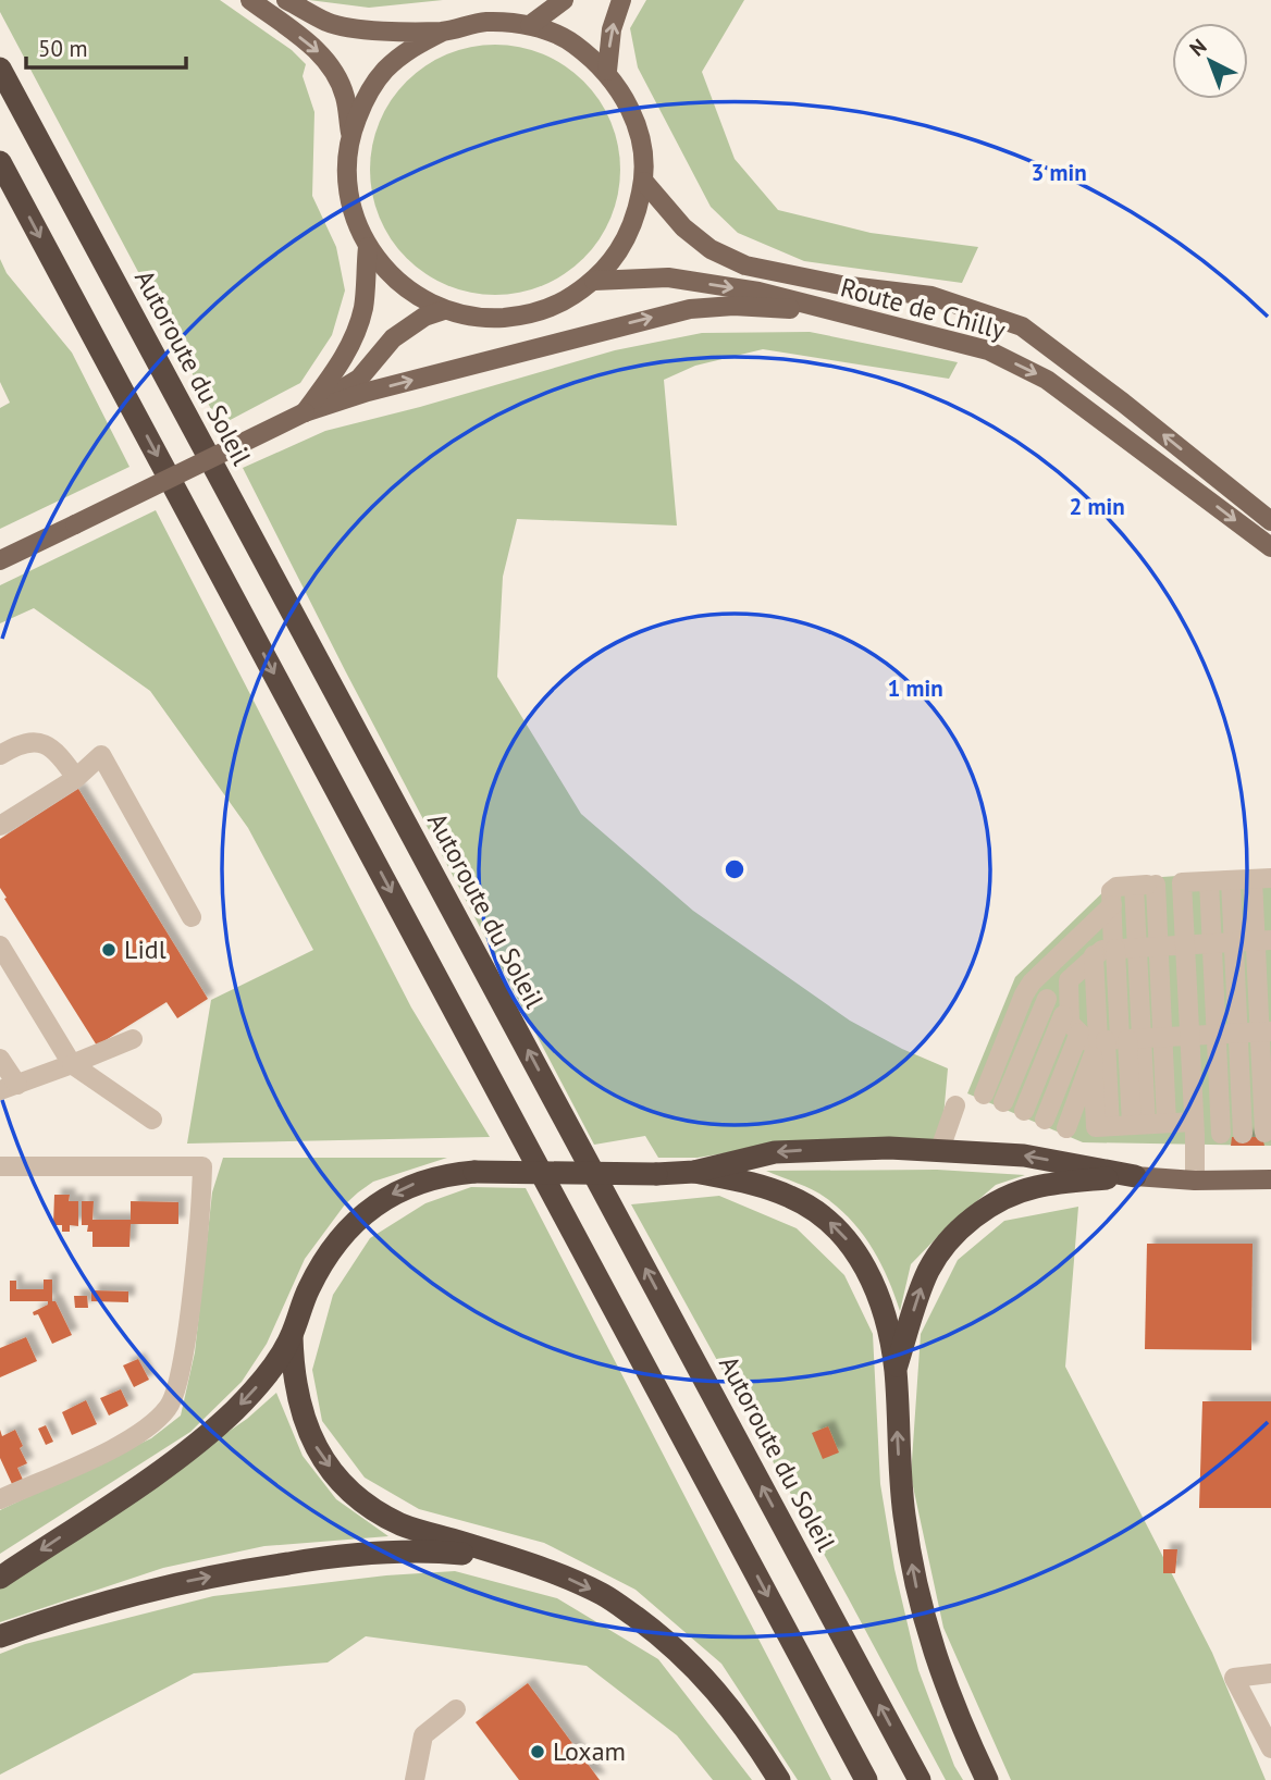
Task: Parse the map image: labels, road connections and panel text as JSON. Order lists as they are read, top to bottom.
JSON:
{
  "streets": {
    "highway": ["Autoroute du Soleil"],
    "main road": ["Route de Chilly"]
  },
  "places": ["Lidl", "Loxam"],
  "scale_bar": "50 m",
  "north": "top left",
  "rings": ["3 min", "2 min", "1 min"]
}
